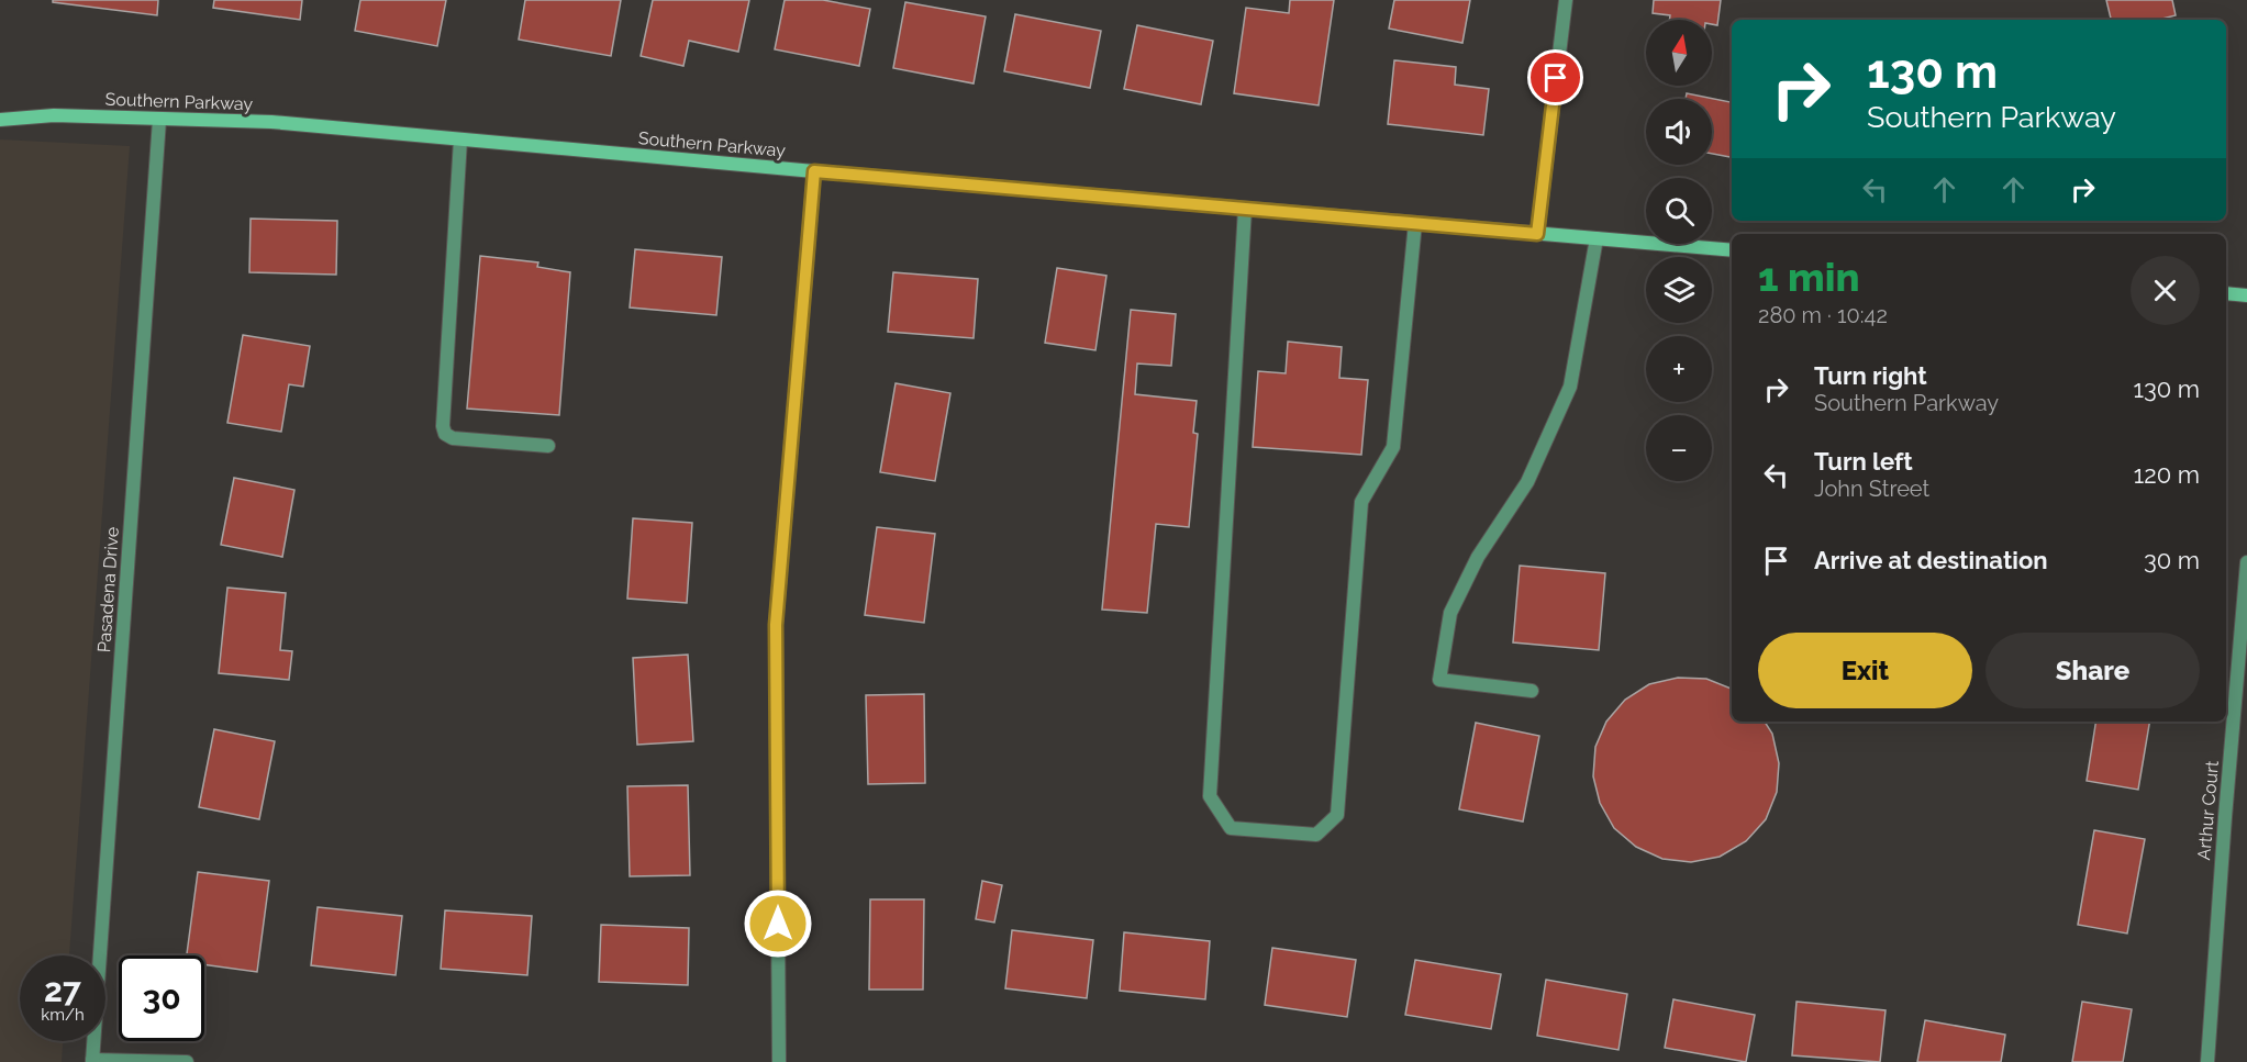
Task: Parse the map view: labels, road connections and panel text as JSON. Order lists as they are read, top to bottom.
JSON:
{
  "streets": {
    "street": ["Southern Parkway", "Pasadena Drive", "Arthur Court"]
  },
  "crossings": [
    ["Southern Parkway", "Pasadena Drive"]
  ],
  "north": "top",
  "page": {
    "map_buttons": ["+", "−"],
    "turn": ["130 m", "Southern Parkway"],
    "heading": ["1 min", "280 m · 10:42"],
    "list": [
      {
        "name": "Turn right",
        "note": "Southern Parkway",
        "value": "130 m"
      },
      {
        "name": "Turn left",
        "note": "John Street",
        "value": "120 m"
      },
      {
        "name": "Arrive at destination",
        "value": "30 m"
      }
    ],
    "buttons": ["Exit", "Share"],
    "speed": "27 km/h",
    "limit": "30"
  }
}
